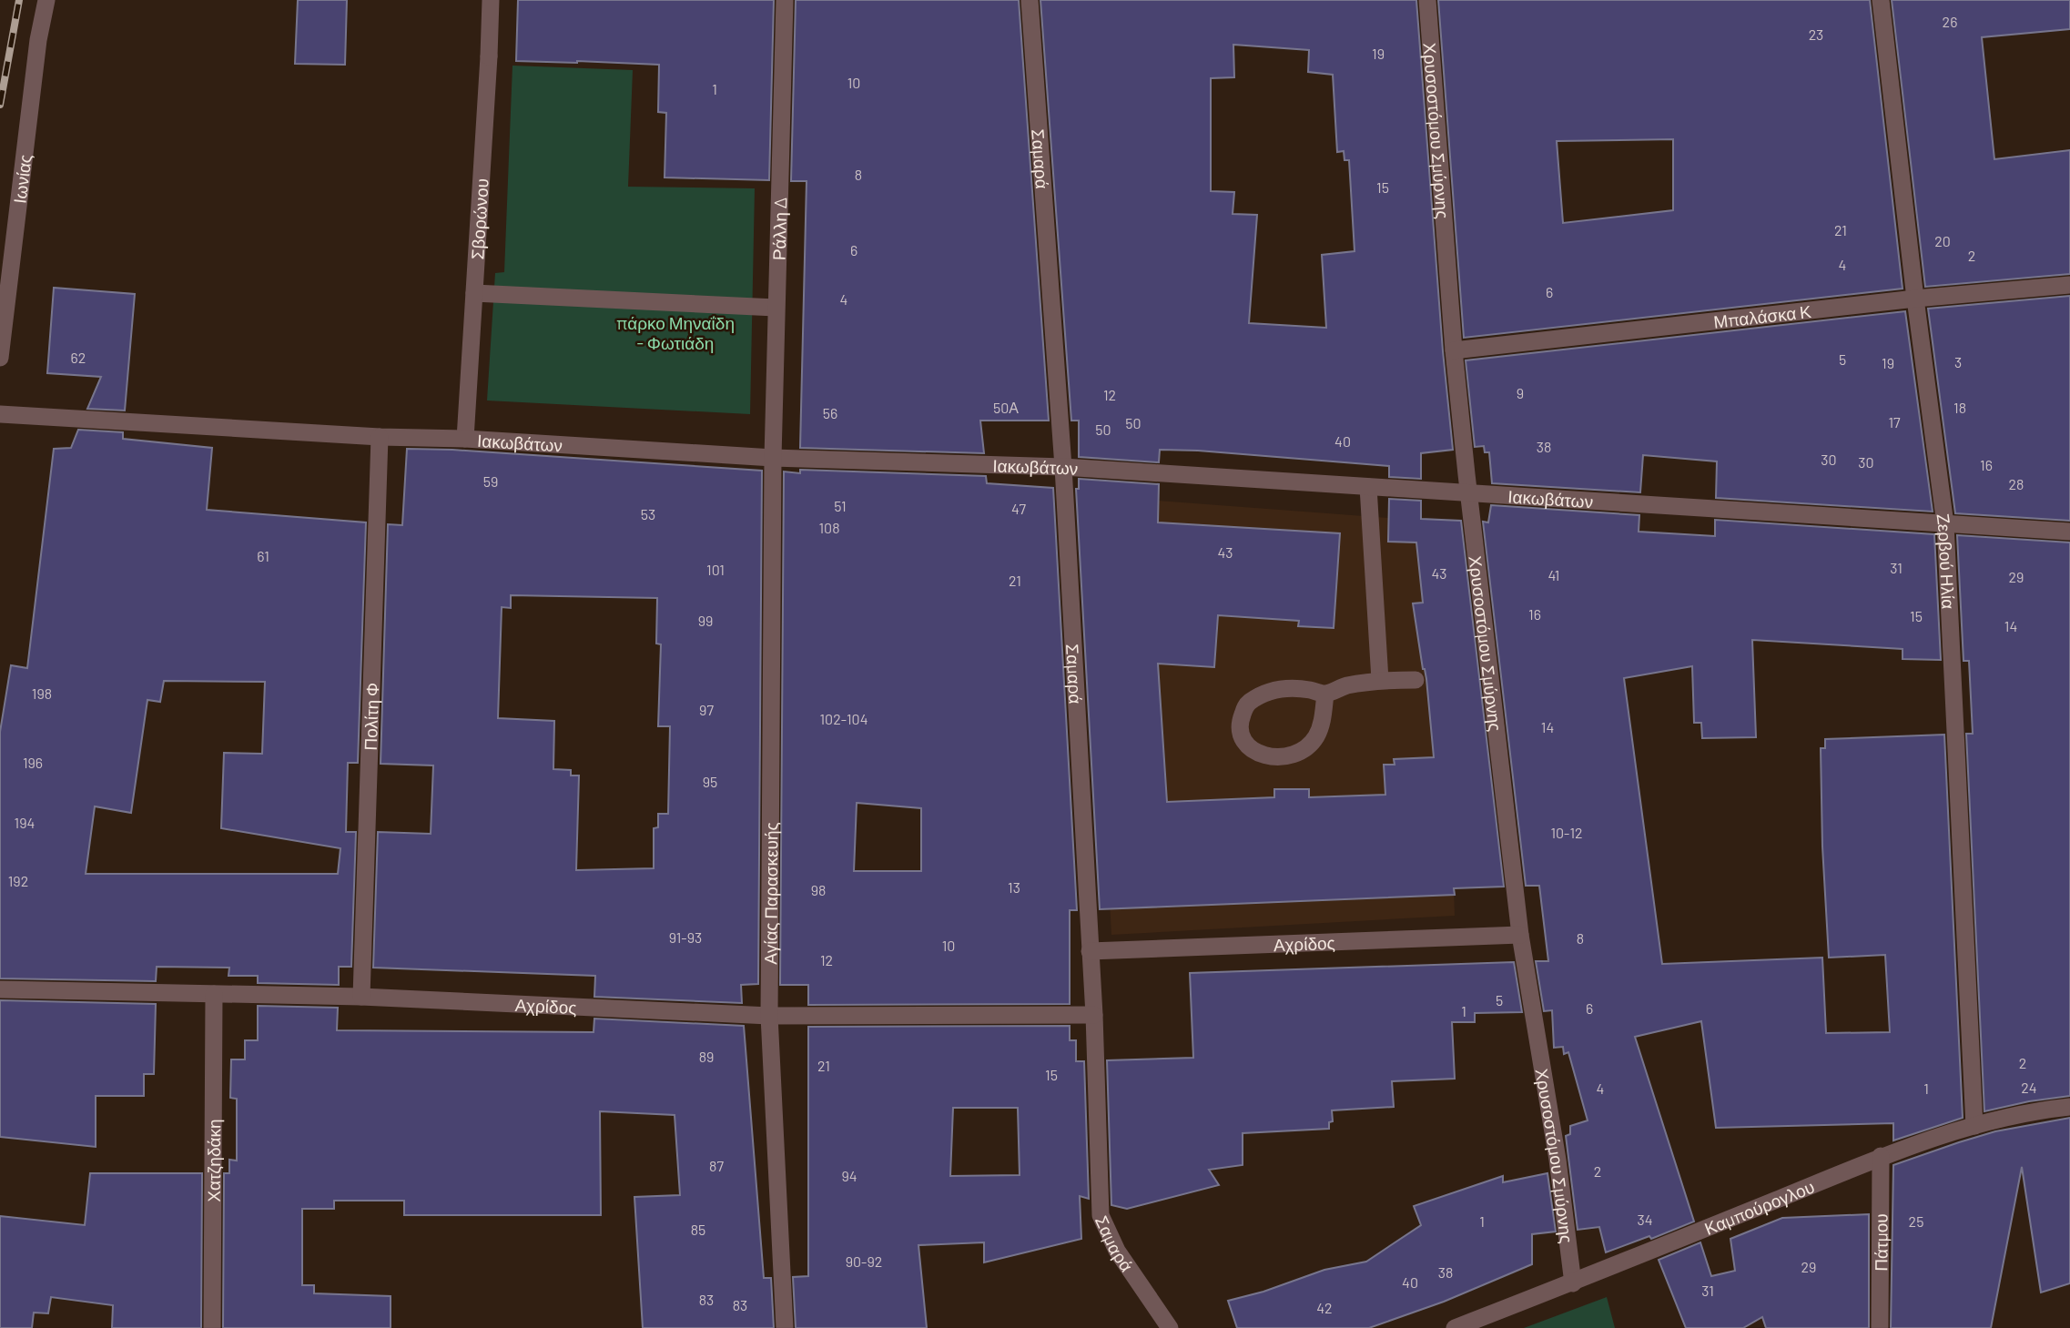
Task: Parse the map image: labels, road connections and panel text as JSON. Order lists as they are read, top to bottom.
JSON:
{
  "streets": {
    "street": [
      "Χρυσοστόμου Σμύρνης",
      "Σαμαρά",
      "Ιωνίας",
      "Σβορώνου",
      "Ράλλη Δ",
      "Μπαλάσκα Κ",
      "Ιακωβάτων",
      "Ζερβού Ηλία",
      "Πολίτη Φ",
      "Αγίας Παρασκευής",
      "Αχρίδος",
      "Χατζηδάκη",
      "Καμπούρογλου",
      "Πάτμου"
    ]
  },
  "crossings": [
    ["Χρυσοστόμου Σμύρνης", "Μπαλάσκα Κ"],
    ["Χρυσοστόμου Σμύρνης", "Ιακωβάτων"],
    ["Χρυσοστόμου Σμύρνης", "Αχρίδος"],
    ["Χρυσοστόμου Σμύρνης", "Καμπούρογλου"],
    ["Σαμαρά", "Ιακωβάτων"],
    ["Σαμαρά", "Αχρίδος"],
    ["Σβορώνου", "Ιακωβάτων"],
    ["Ράλλη Δ", "Ιακωβάτων"],
    ["Ράλλη Δ", "Αγίας Παρασκευής"],
    ["Μπαλάσκα Κ", "Ζερβού Ηλία"],
    ["Ιακωβάτων", "Ζερβού Ηλία"],
    ["Ιακωβάτων", "Πολίτη Φ"],
    ["Ιακωβάτων", "Αγίας Παρασκευής"],
    ["Ζερβού Ηλία", "Καμπούρογλου"],
    ["Πολίτη Φ", "Αχρίδος"],
    ["Αγίας Παρασκευής", "Αχρίδος"],
    ["Αχρίδος", "Χατζηδάκη"],
    ["Καμπούρογλου", "Πάτμου"]
  ],
  "parks": ["πάρκο Μηναΐδη - Φωτιάδη"],
  "house_numbers": [
    "26",
    "23",
    "19",
    "10",
    "1",
    "8",
    "15",
    "21",
    "20",
    "6",
    "2",
    "4",
    "6",
    "4",
    "62",
    "5",
    "3",
    "19",
    "9",
    "12",
    "50Α",
    "18",
    "56",
    "17",
    "50",
    "50",
    "40",
    "38",
    "30",
    "30",
    "16",
    "59",
    "28",
    "51",
    "47",
    "53",
    "108",
    "43",
    "61",
    "31",
    "101",
    "43",
    "41",
    "29",
    "21",
    "16",
    "15",
    "99",
    "14",
    "198",
    "97",
    "102-104",
    "14",
    "196",
    "95",
    "194",
    "10-12",
    "192",
    "13",
    "98",
    "91-93",
    "8",
    "10",
    "12",
    "5",
    "6",
    "1",
    "89",
    "2",
    "21",
    "15",
    "24",
    "4",
    "1",
    "87",
    "2",
    "94",
    "34",
    "1",
    "25",
    "85",
    "90-92",
    "29",
    "38",
    "40",
    "31",
    "83",
    "83",
    "42"
  ]
}
